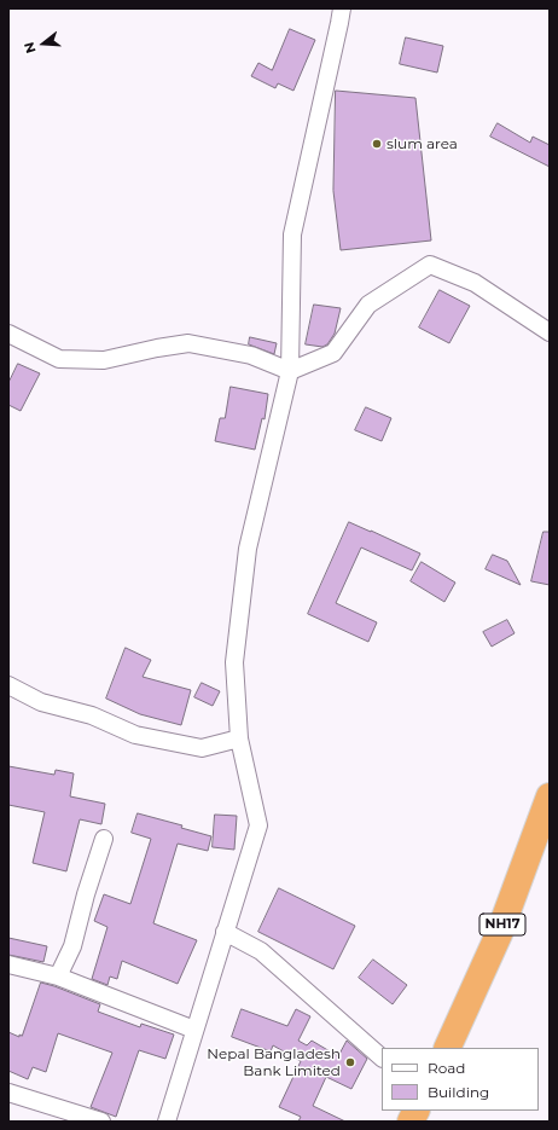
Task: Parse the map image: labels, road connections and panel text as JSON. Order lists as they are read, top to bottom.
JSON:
{
  "streets": {
    "highway": ["NH17"]
  },
  "places": ["slum area", "Nepal Bangladesh Bank Limited"],
  "legend": ["Road", "Building"],
  "north": "left"
}
